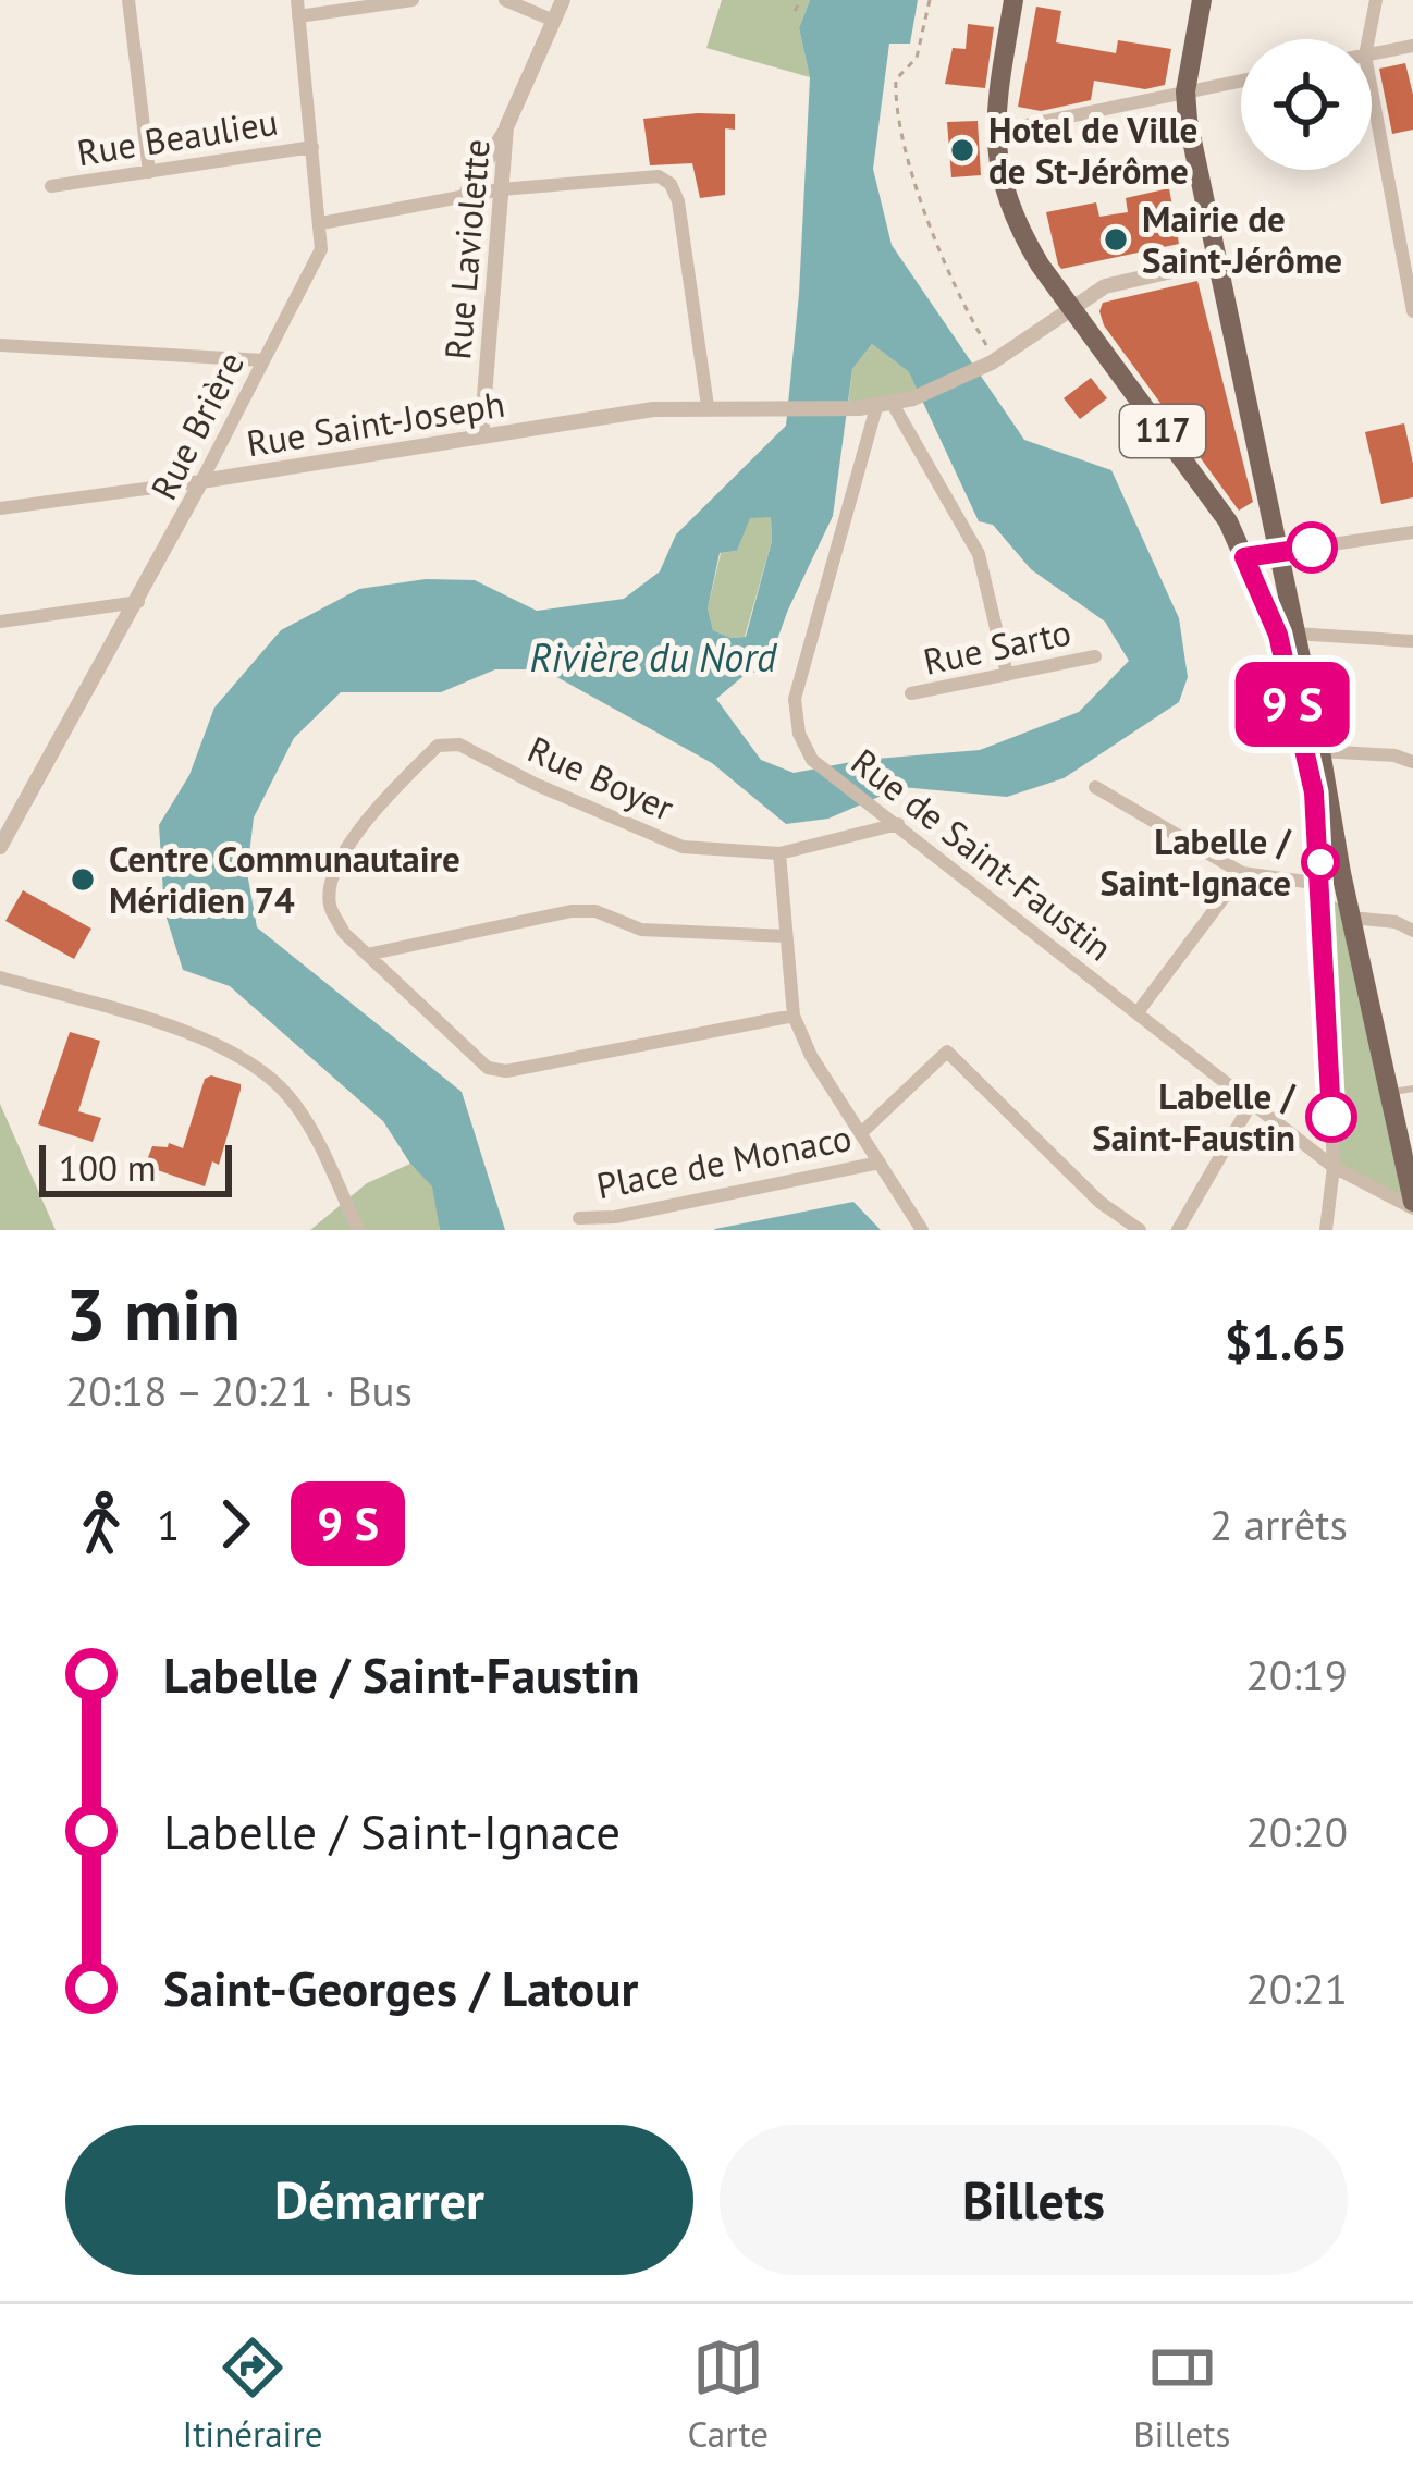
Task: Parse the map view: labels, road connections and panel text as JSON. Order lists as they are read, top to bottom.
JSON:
{
  "streets": {
    "main road": ["117"],
    "street": [
      "Rue Beaulieu",
      "Rue Laviolette",
      "Rue Saint-Joseph",
      "Rue Brière",
      "Rue Sarto",
      "Rue Boyer",
      "Rue de Saint-Faustin",
      "Place de Monaco"
    ]
  },
  "crossings": [
    ["Rue Beaulieu", "Rue Brière"],
    ["Rue Laviolette", "Rue Saint-Joseph"],
    ["Rue Saint-Joseph", "Rue Brière"],
    ["Rue Saint-Joseph", "Rue de Saint-Faustin"],
    ["117", "Rue de Saint-Faustin"],
    ["Rue Boyer", "Rue de Saint-Faustin"]
  ],
  "water": ["Rivière du Nord"],
  "places": [
    "Hotel de Ville de St-Jérôme",
    "Mairie de Saint-Jérôme",
    "Labelle / Saint-Ignace",
    "Centre Communautaire Méridien 74",
    "Labelle / Saint-Faustin"
  ],
  "scale_bar": "100 m",
  "page": {
    "on_map": "9 S",
    "scale": "100 m",
    "heading": ["3 min", "20:18 – 20:21 · Bus", "$1.65"],
    "legs": ["1", "9 S", "2 arrêts"],
    "list": [
      {
        "name": "Labelle / Saint-Faustin",
        "value": "20:19"
      },
      {
        "name": "Labelle / Saint-Ignace",
        "value": "20:20"
      },
      {
        "name": "Saint-Georges / Latour",
        "value": "20:21"
      }
    ],
    "buttons": ["Démarrer", "Billets"],
    "tabs": ["Itinéraire", "Carte", "Billets"]
  }
}
